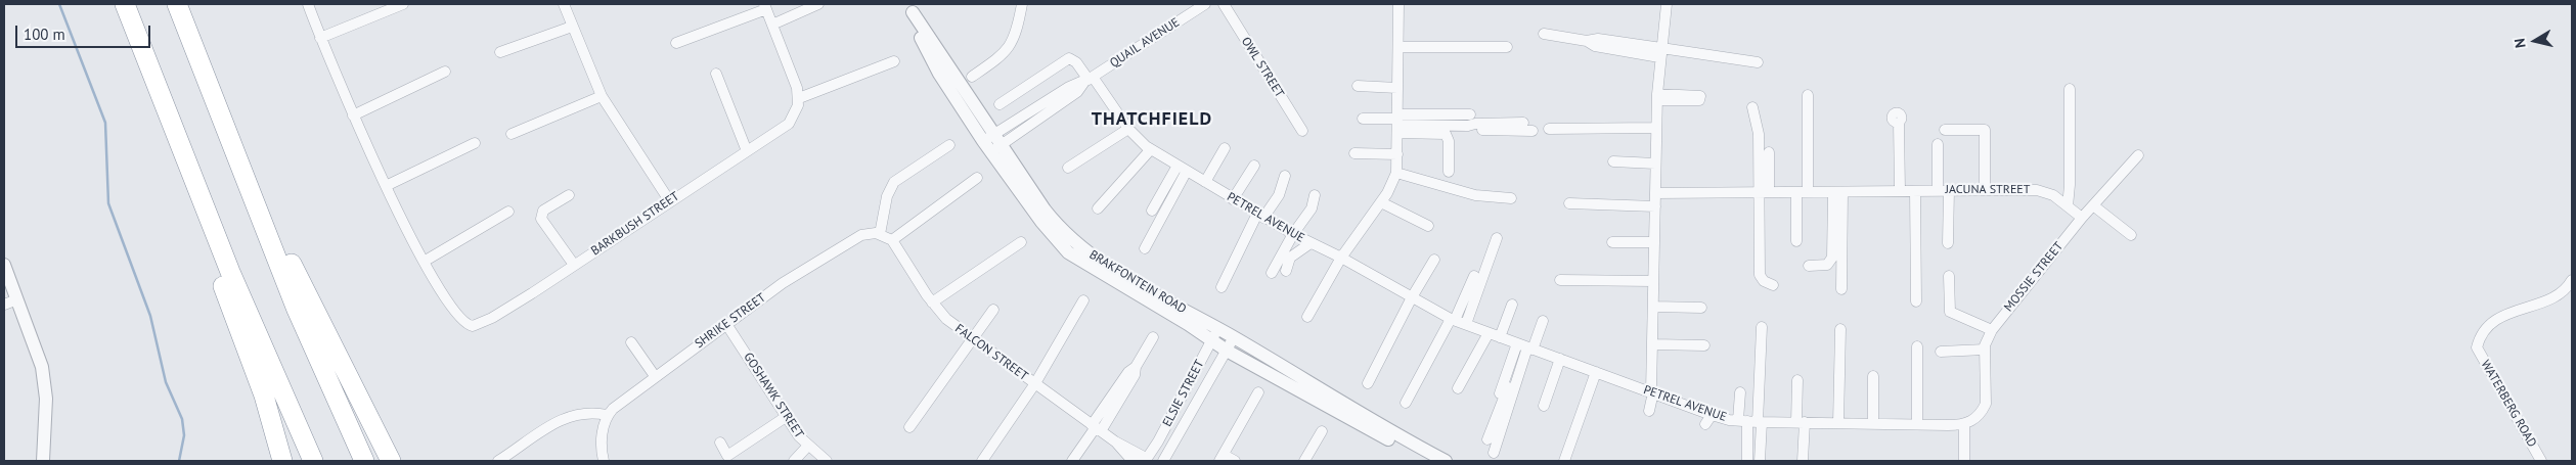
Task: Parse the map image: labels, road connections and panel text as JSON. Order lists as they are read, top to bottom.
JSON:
{
  "streets": {
    "street": [
      "QUAIL AVENUE",
      "OWL STREET",
      "JACUNA STREET",
      "PETREL AVENUE",
      "BARKBUSH STREET",
      "MOSSIE STREET",
      "BRAKFONTEIN ROAD",
      "SHRIKE STREET",
      "FALCON STREET",
      "ELSIE STREET",
      "GOSHAWK STREET",
      "WATERBERG ROAD"
    ]
  },
  "crossings": [
    ["QUAIL AVENUE", "PETREL AVENUE"],
    ["QUAIL AVENUE", "BRAKFONTEIN ROAD"],
    ["JACUNA STREET", "MOSSIE STREET"],
    ["PETREL AVENUE", "MOSSIE STREET"],
    ["BRAKFONTEIN ROAD", "ELSIE STREET"],
    ["SHRIKE STREET", "GOSHAWK STREET"],
    ["FALCON STREET", "ELSIE STREET"]
  ],
  "districts": ["THATCHFIELD"],
  "scale_bar": "100 m",
  "north": "left"
}
